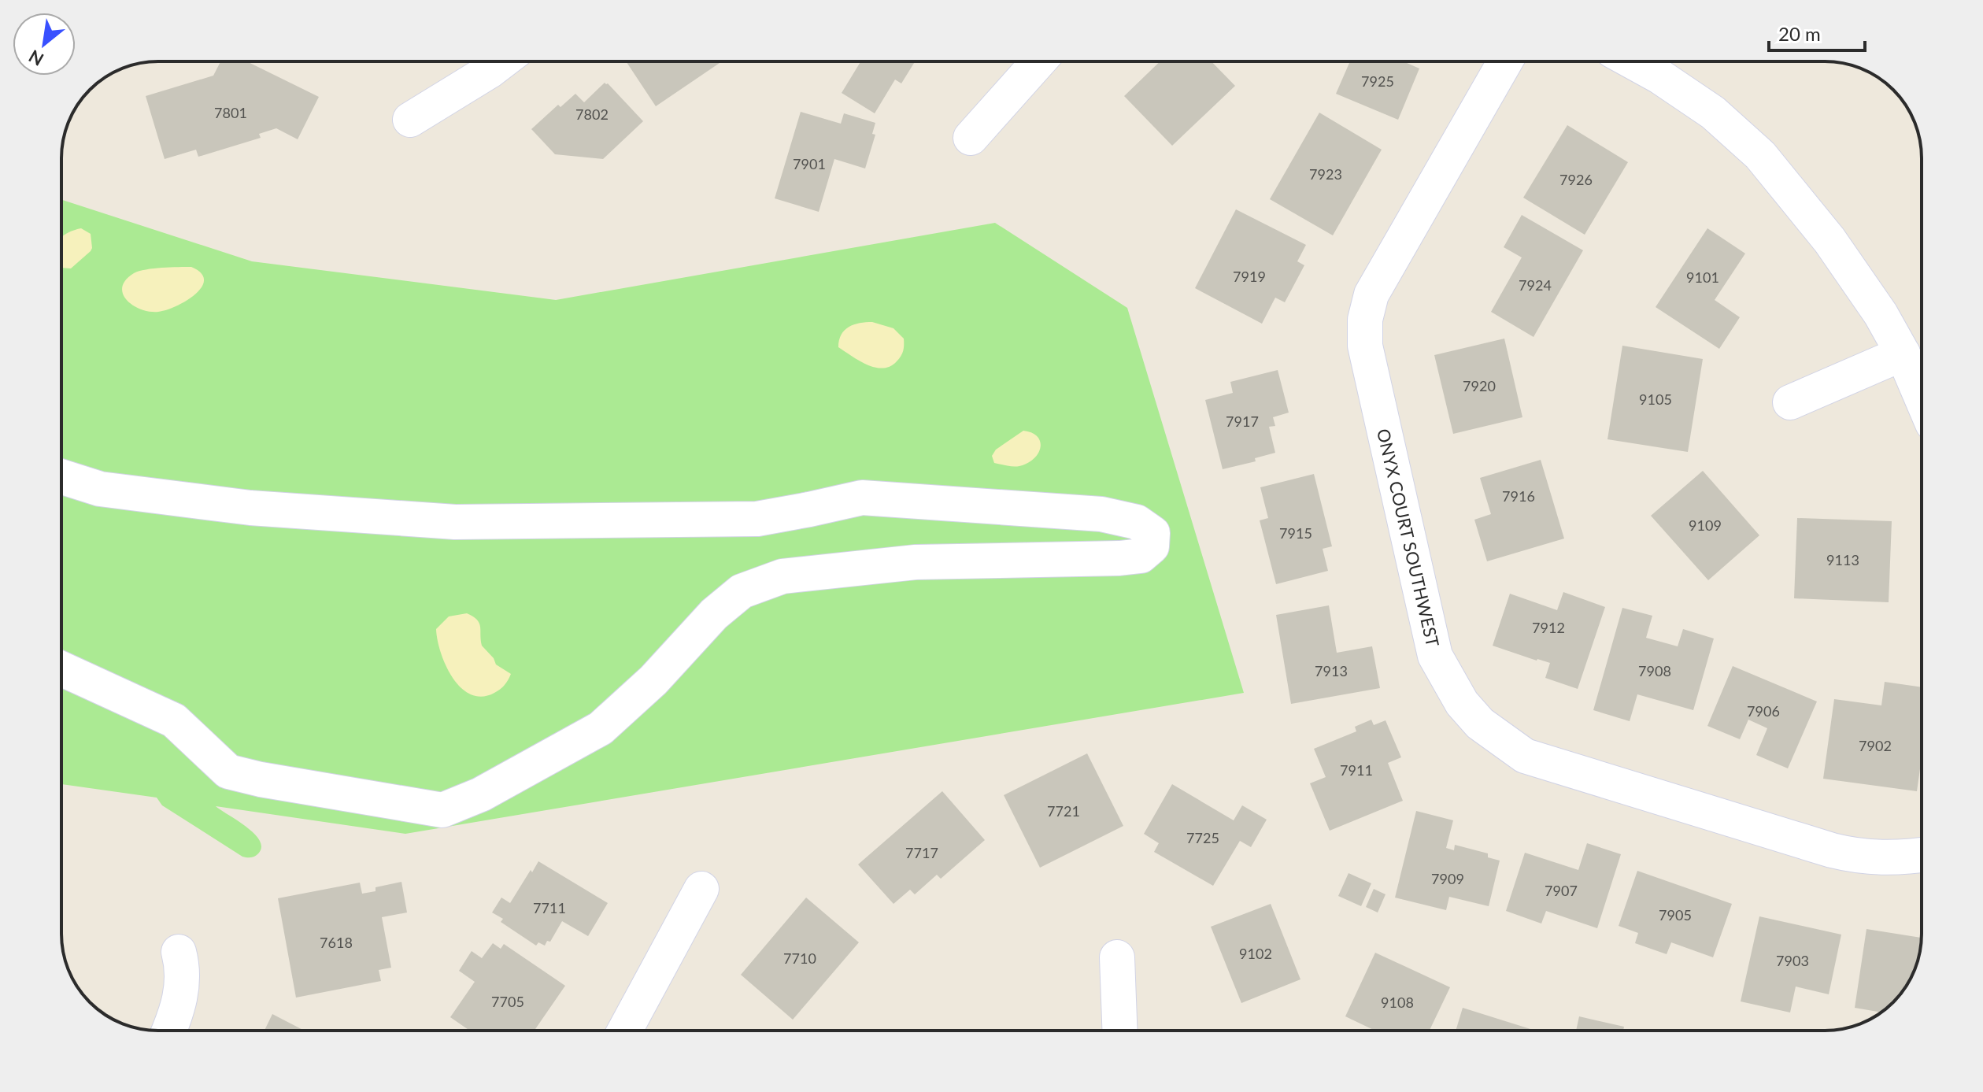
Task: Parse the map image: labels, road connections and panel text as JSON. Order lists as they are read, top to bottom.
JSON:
{
  "streets": {
    "street": ["ONYX COURT SOUTHWEST"]
  },
  "house_numbers": [
    "7925",
    "7801",
    "7802",
    "7901",
    "7923",
    "7926",
    "7919",
    "9101",
    "7924",
    "7920",
    "9105",
    "7917",
    "7916",
    "9109",
    "7915",
    "9113",
    "7912",
    "7913",
    "7908",
    "7906",
    "7902",
    "7911",
    "7721",
    "7725",
    "7717",
    "7909",
    "7907",
    "7711",
    "7905",
    "7618",
    "9102",
    "7710",
    "7903",
    "7705",
    "9108"
  ],
  "scale_bar": "20 m",
  "north": "bottom left"
}
